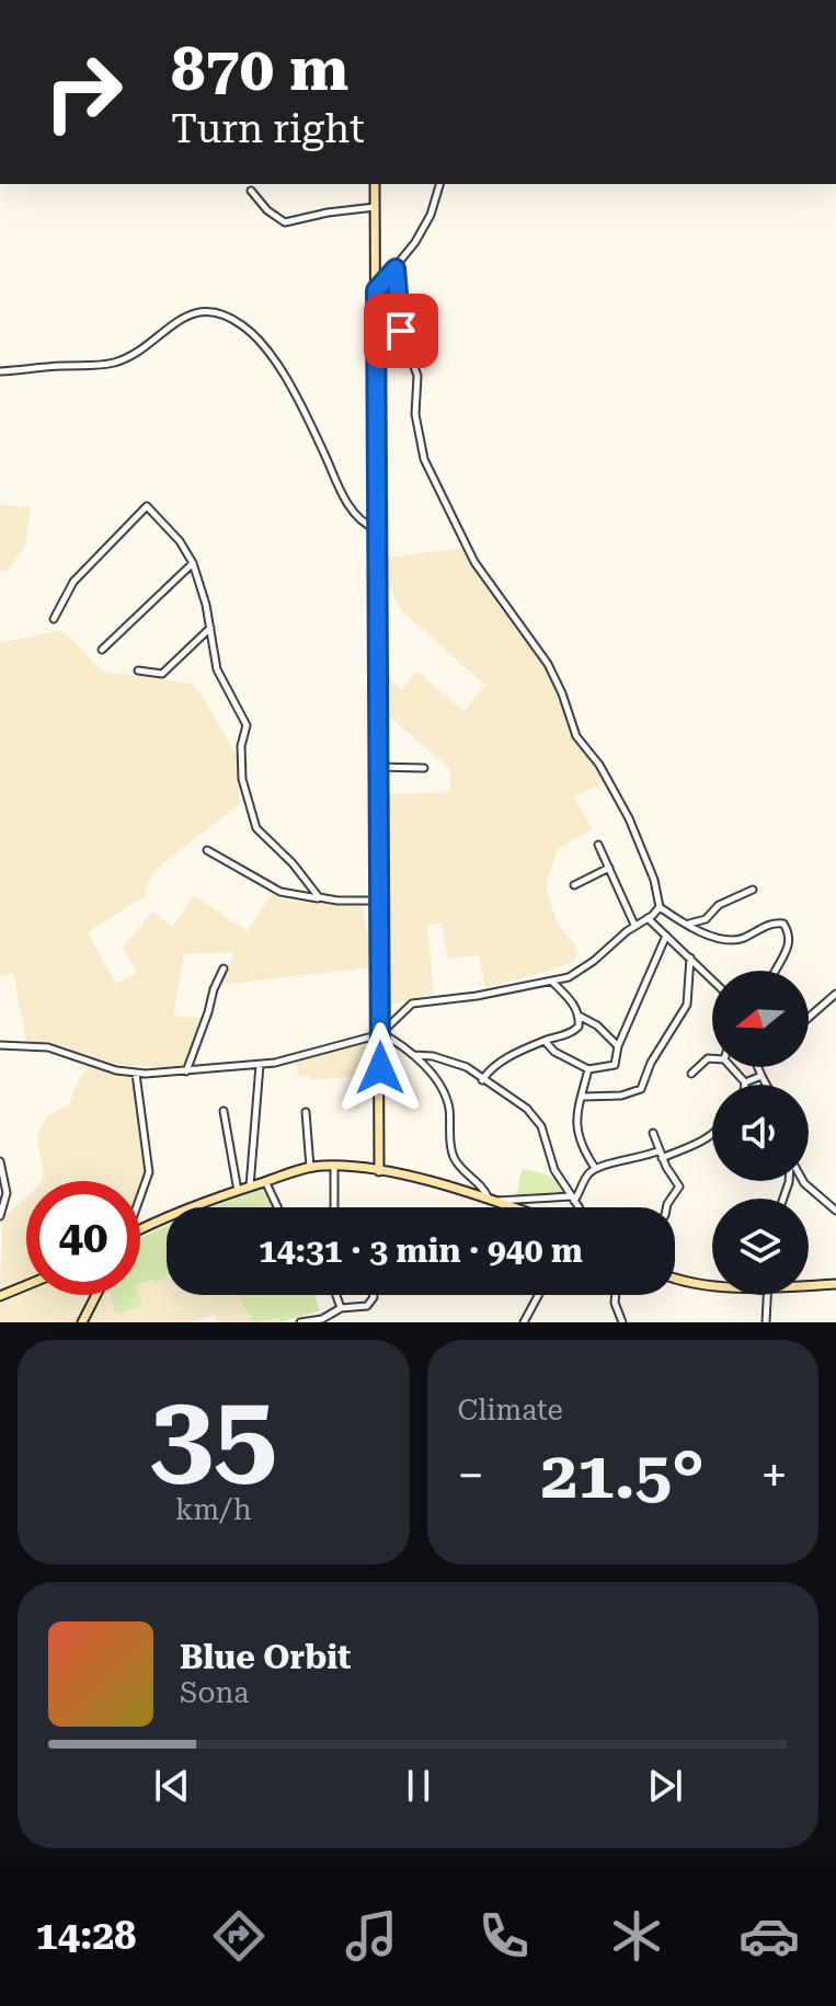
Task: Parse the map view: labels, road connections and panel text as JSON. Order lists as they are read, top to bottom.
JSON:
{
  "north": "left",
  "page": {
    "turn": ["870 m", "Turn right"],
    "limit": "40",
    "trip": "14:31 · 3 min · 940 m",
    "tile": [
      ["35", "km/h"],
      "Climate"
    ],
    "heat": ["−", "21.5°", "+"],
    "song": ["Blue Orbit", "Sona"],
    "tabs": "14:28"
  }
}
